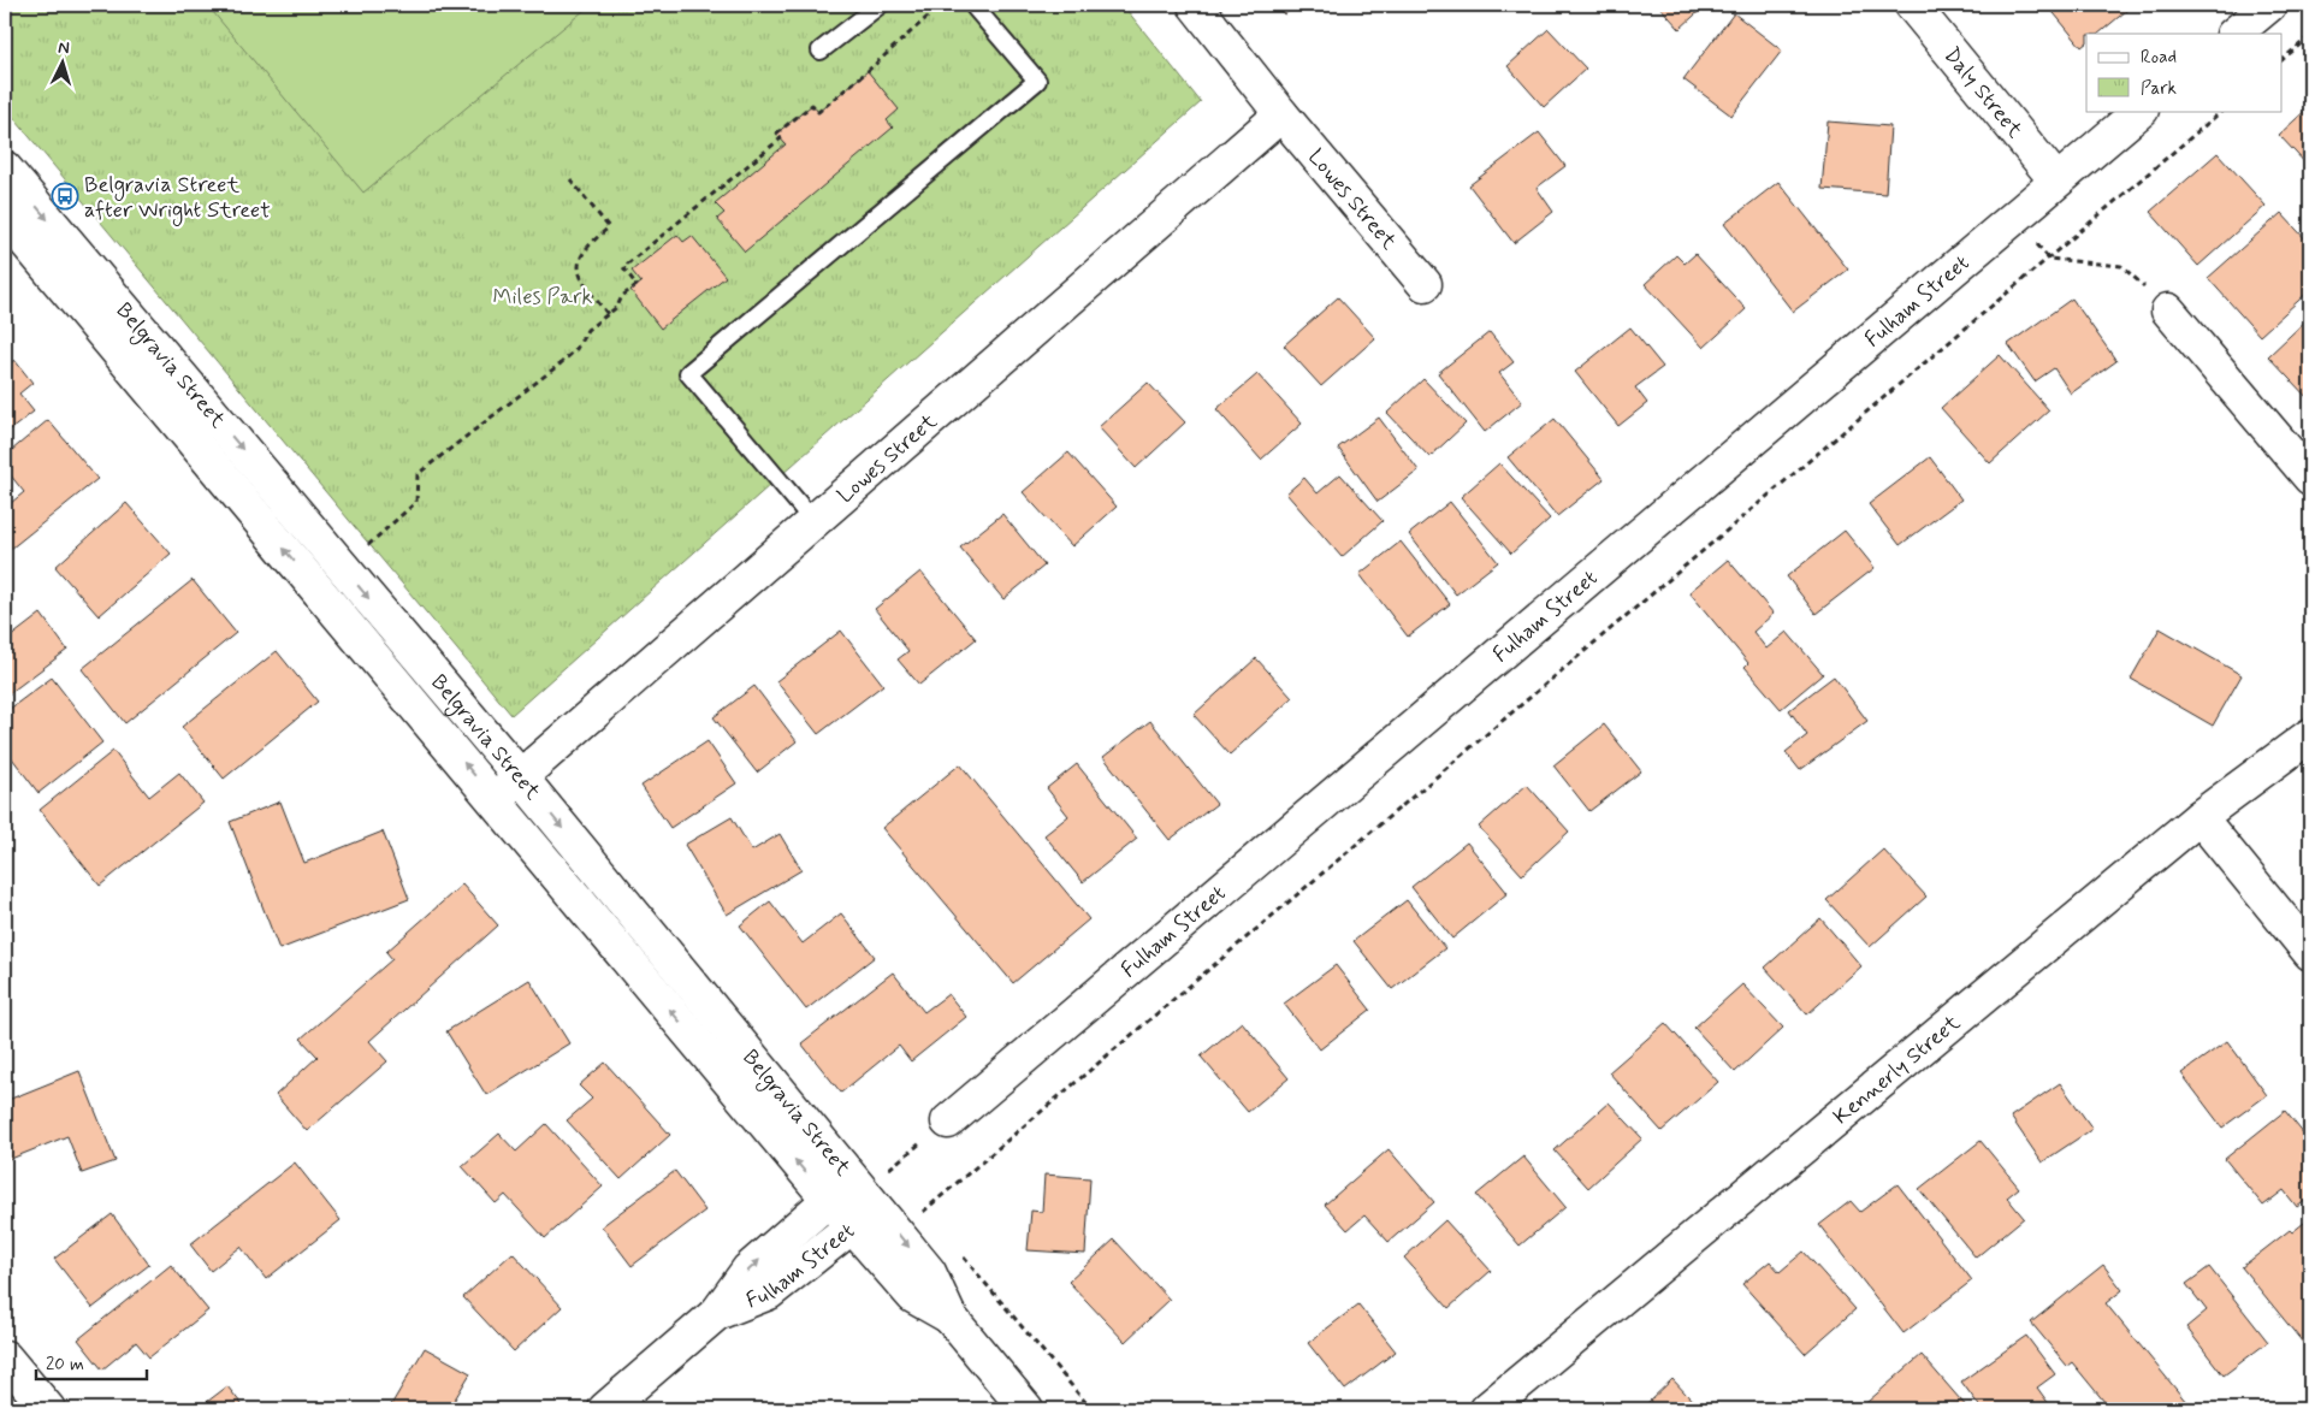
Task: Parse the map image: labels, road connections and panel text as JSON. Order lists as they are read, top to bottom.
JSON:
{
  "streets": {
    "street": [
      "Daly Street",
      "Lowes Street",
      "Fulham Street",
      "Belgravia Street",
      "Kennerly Street"
    ]
  },
  "crossings": [
    ["Daly Street", "Fulham Street"],
    ["Lowes Street", "Belgravia Street"],
    ["Fulham Street", "Belgravia Street"]
  ],
  "parks": ["Miles Park"],
  "places": {
    "bus stop": ["Belgravia Street after Wright Street"]
  },
  "legend": ["Road", "Park"],
  "scale_bar": "20 m",
  "north": "top"
}
